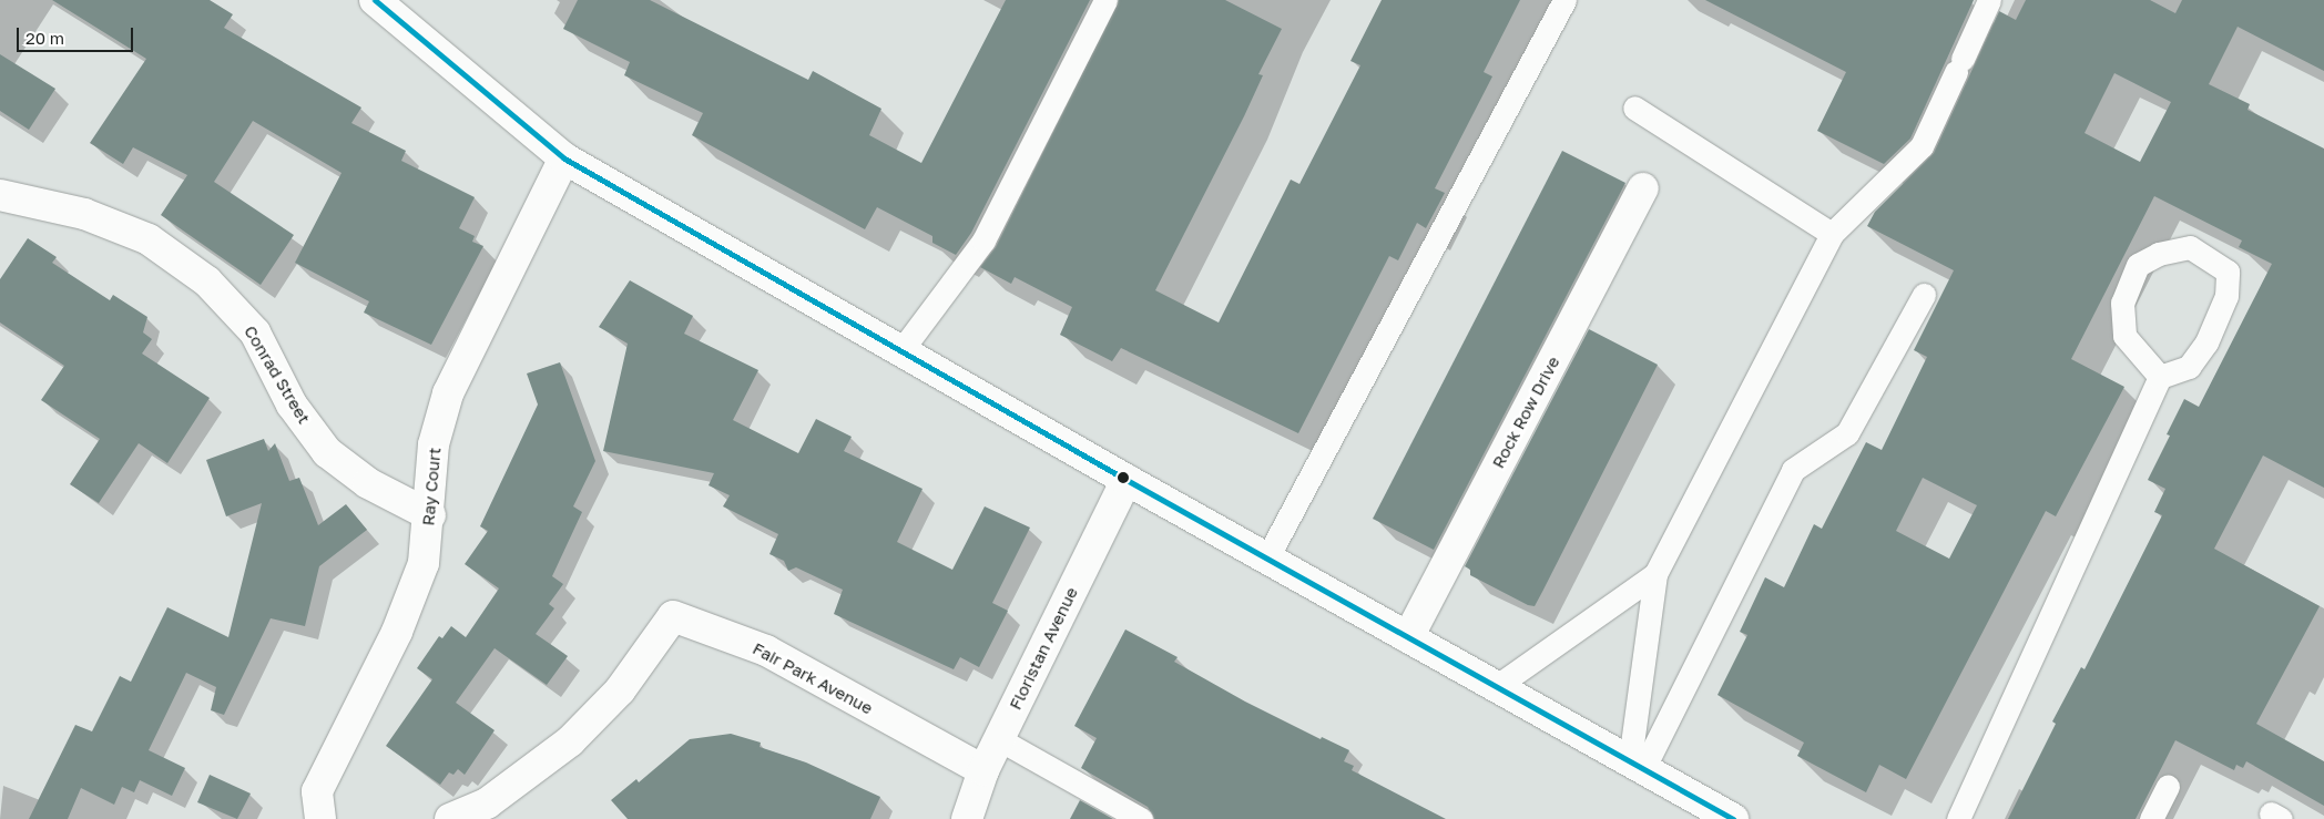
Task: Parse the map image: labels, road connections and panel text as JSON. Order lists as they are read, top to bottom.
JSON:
{
  "streets": {
    "street": [
      "Conrad Street",
      "Rock Row Drive",
      "Ray Court",
      "Floristan Avenue",
      "Fair Park Avenue"
    ]
  },
  "crossings": [
    ["Conrad Street", "Ray Court"],
    ["Floristan Avenue", "Fair Park Avenue"]
  ],
  "scale_bar": "20 m"
}
